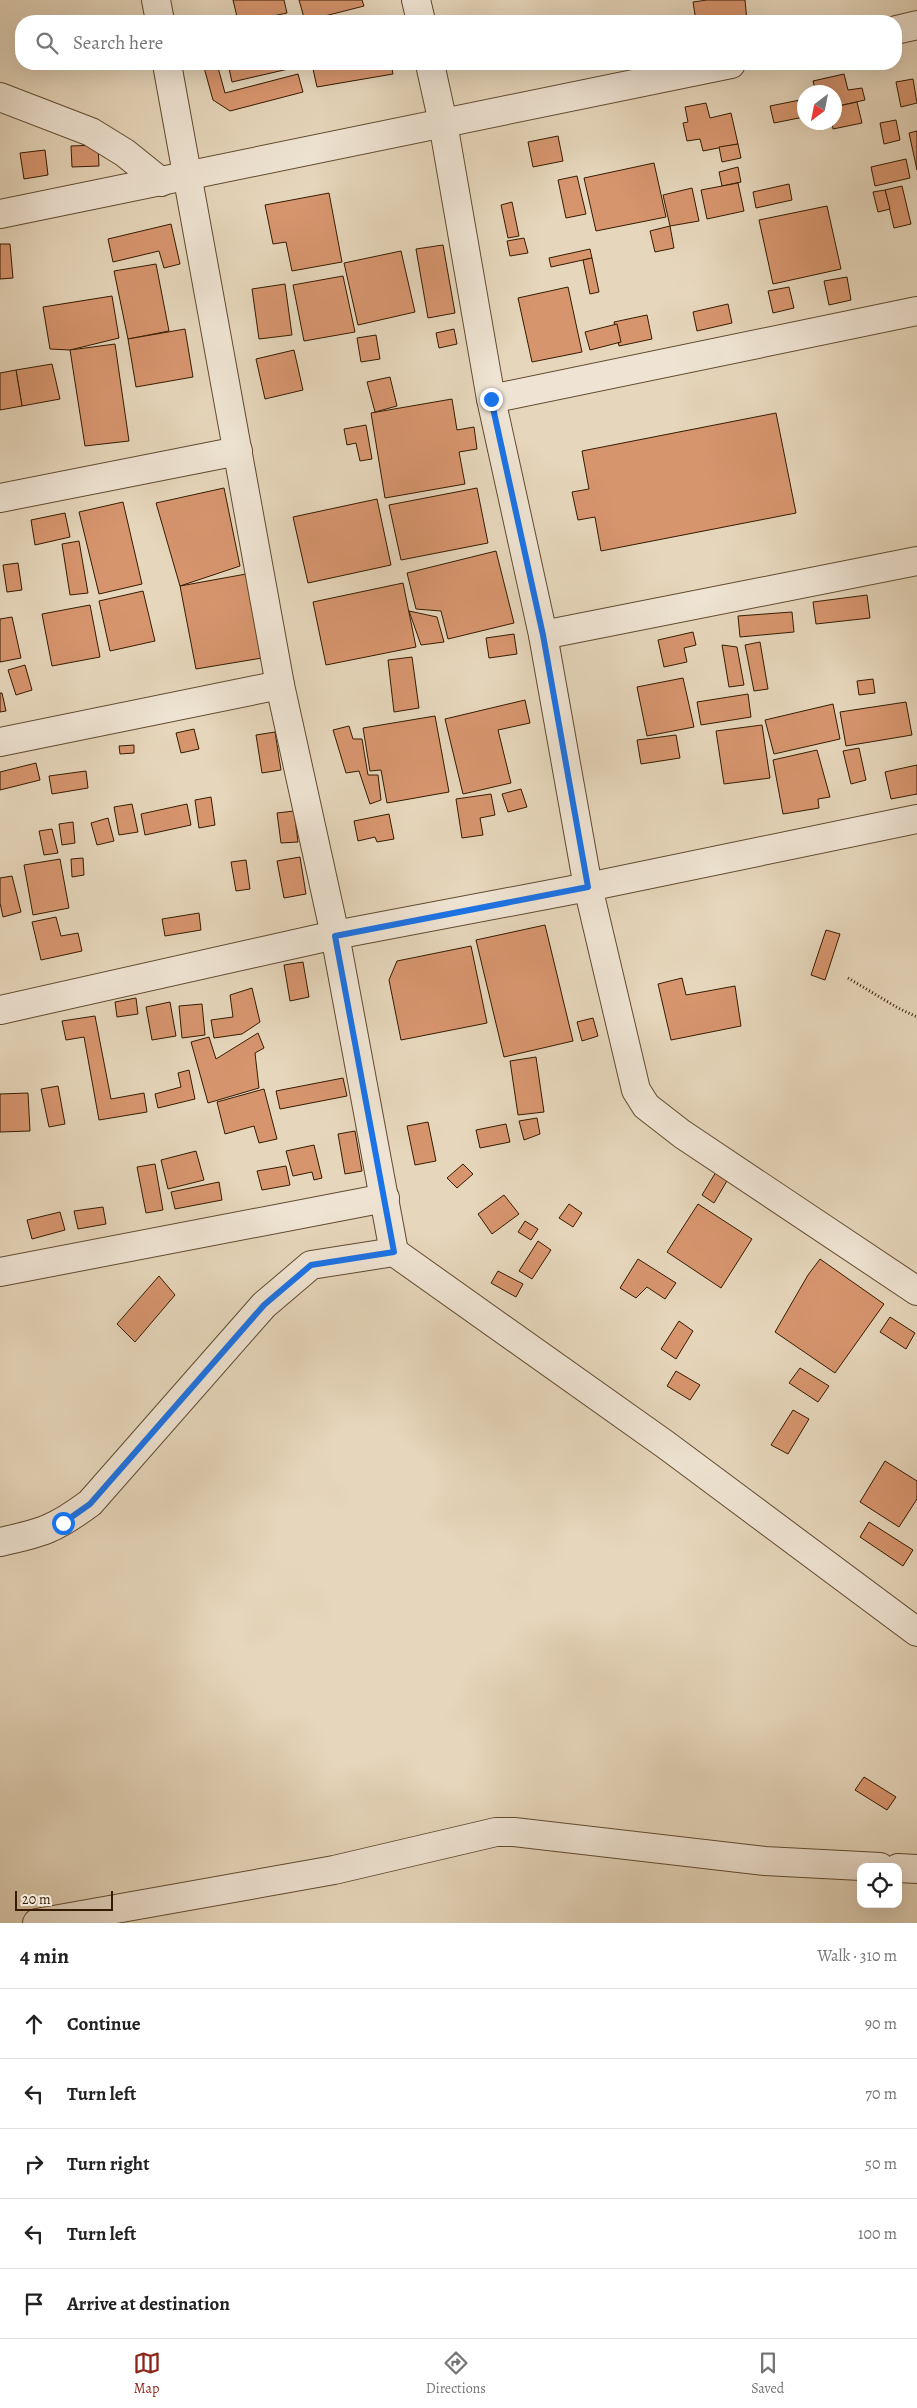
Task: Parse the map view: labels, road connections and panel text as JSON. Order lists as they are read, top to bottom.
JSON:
{
  "scale_bar": "20 m",
  "north": "bottom left",
  "page": {
    "search": "Search here",
    "scale": "20 m",
    "heading": ["4 min", "Walk · 310 m"],
    "list": [
      ["Continue", "90 m"],
      ["Turn left", "70 m"],
      ["Turn right", "50 m"],
      ["Turn left", "100 m"],
      "Arrive at destination"
    ],
    "nav": ["Map", "Directions", "Saved"]
  }
}
